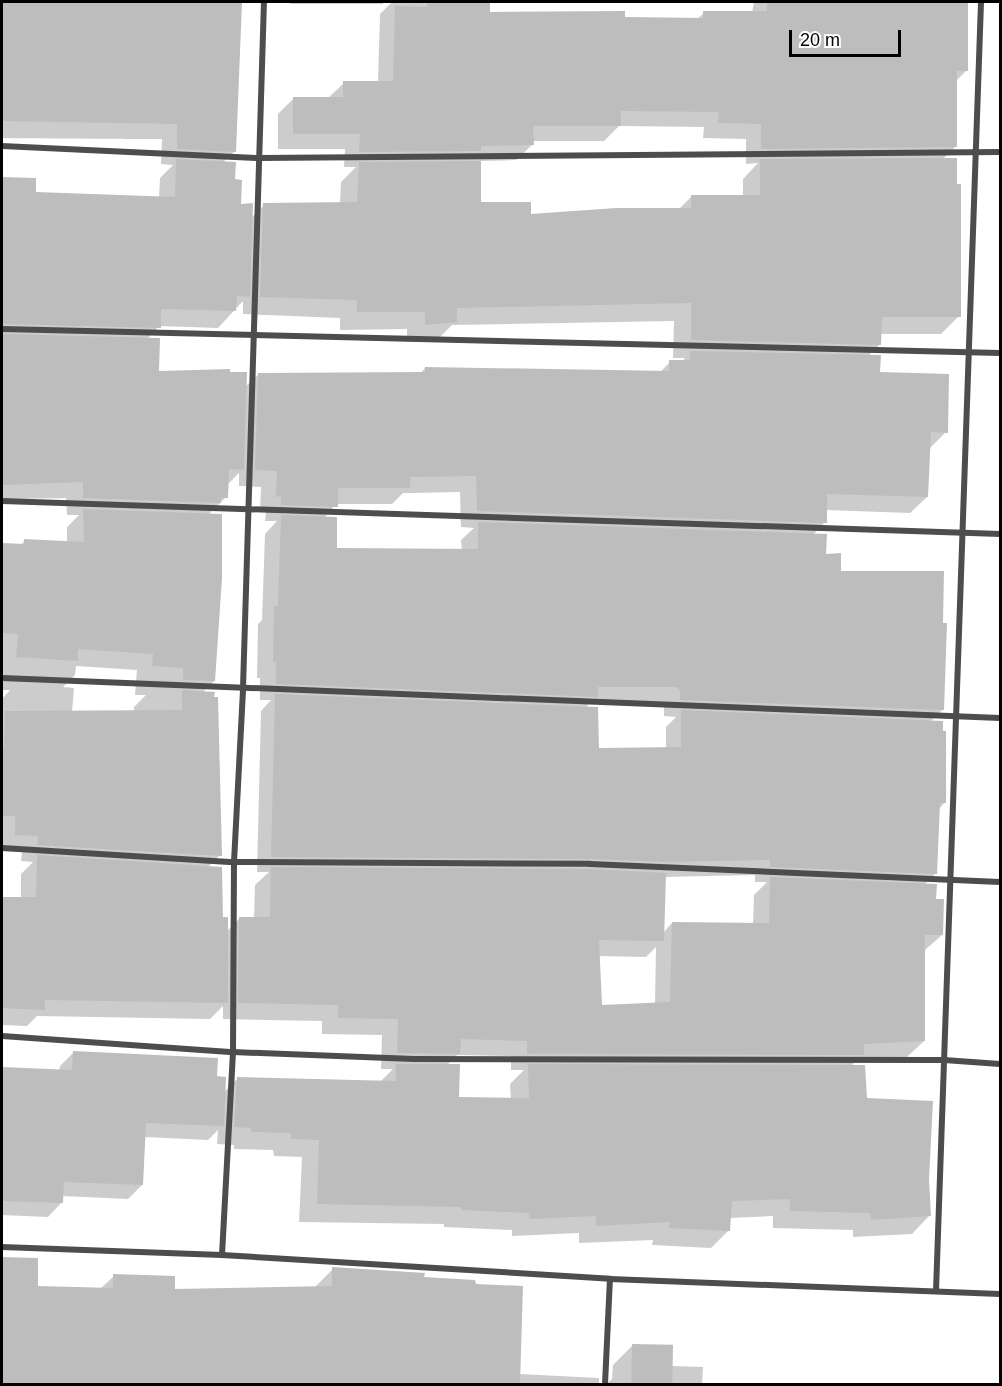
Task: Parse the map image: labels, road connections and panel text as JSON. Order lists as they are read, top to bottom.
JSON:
{
  "scale_bar": "20 m"
}
